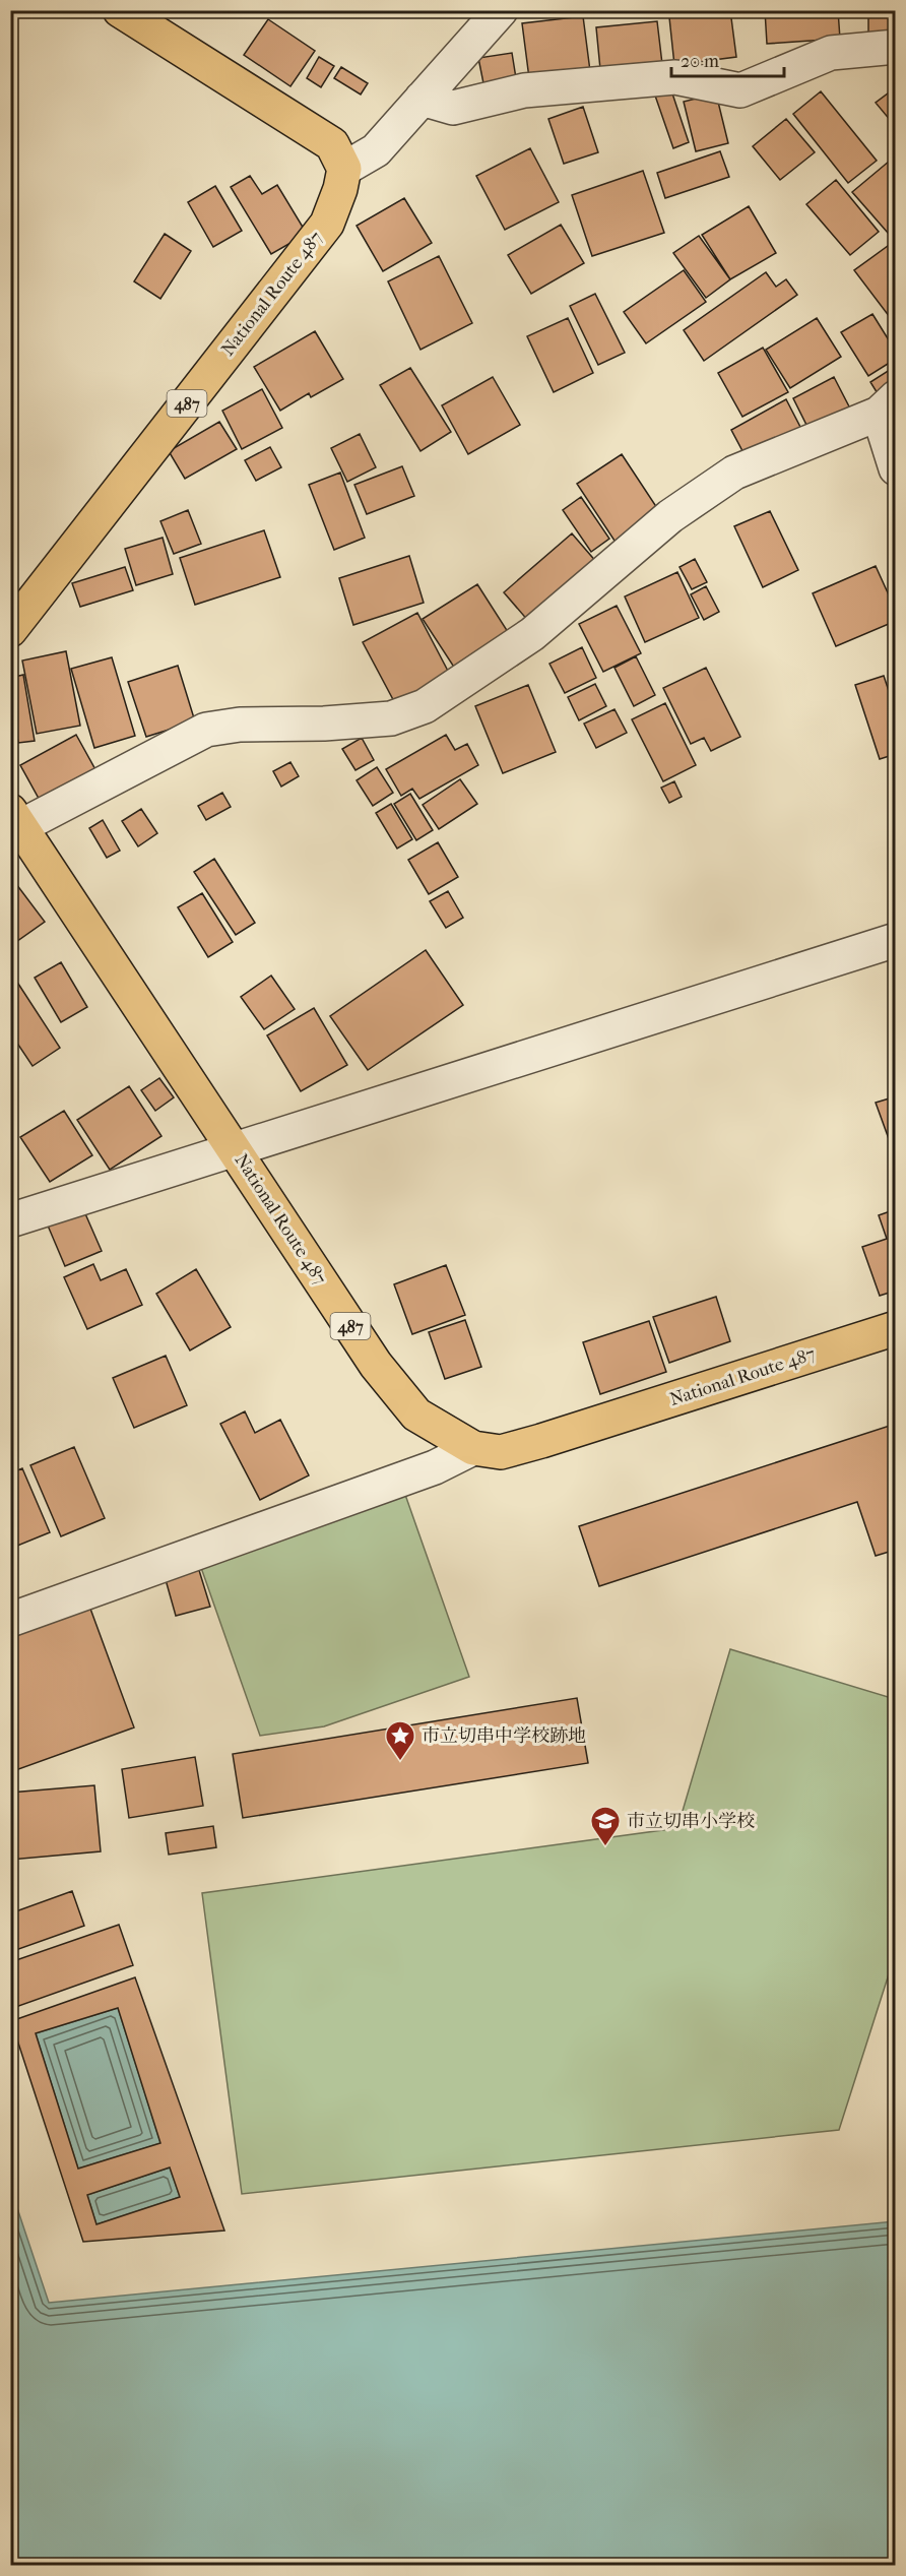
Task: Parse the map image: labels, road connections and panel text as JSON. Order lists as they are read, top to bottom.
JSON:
{
  "streets": {
    "highway": ["National Route 487", "487"]
  },
  "places": {
    "place": ["市立切串中学校跡地"],
    "school or university": ["市立切串小学校"]
  },
  "scale_bar": "20 m"
}
